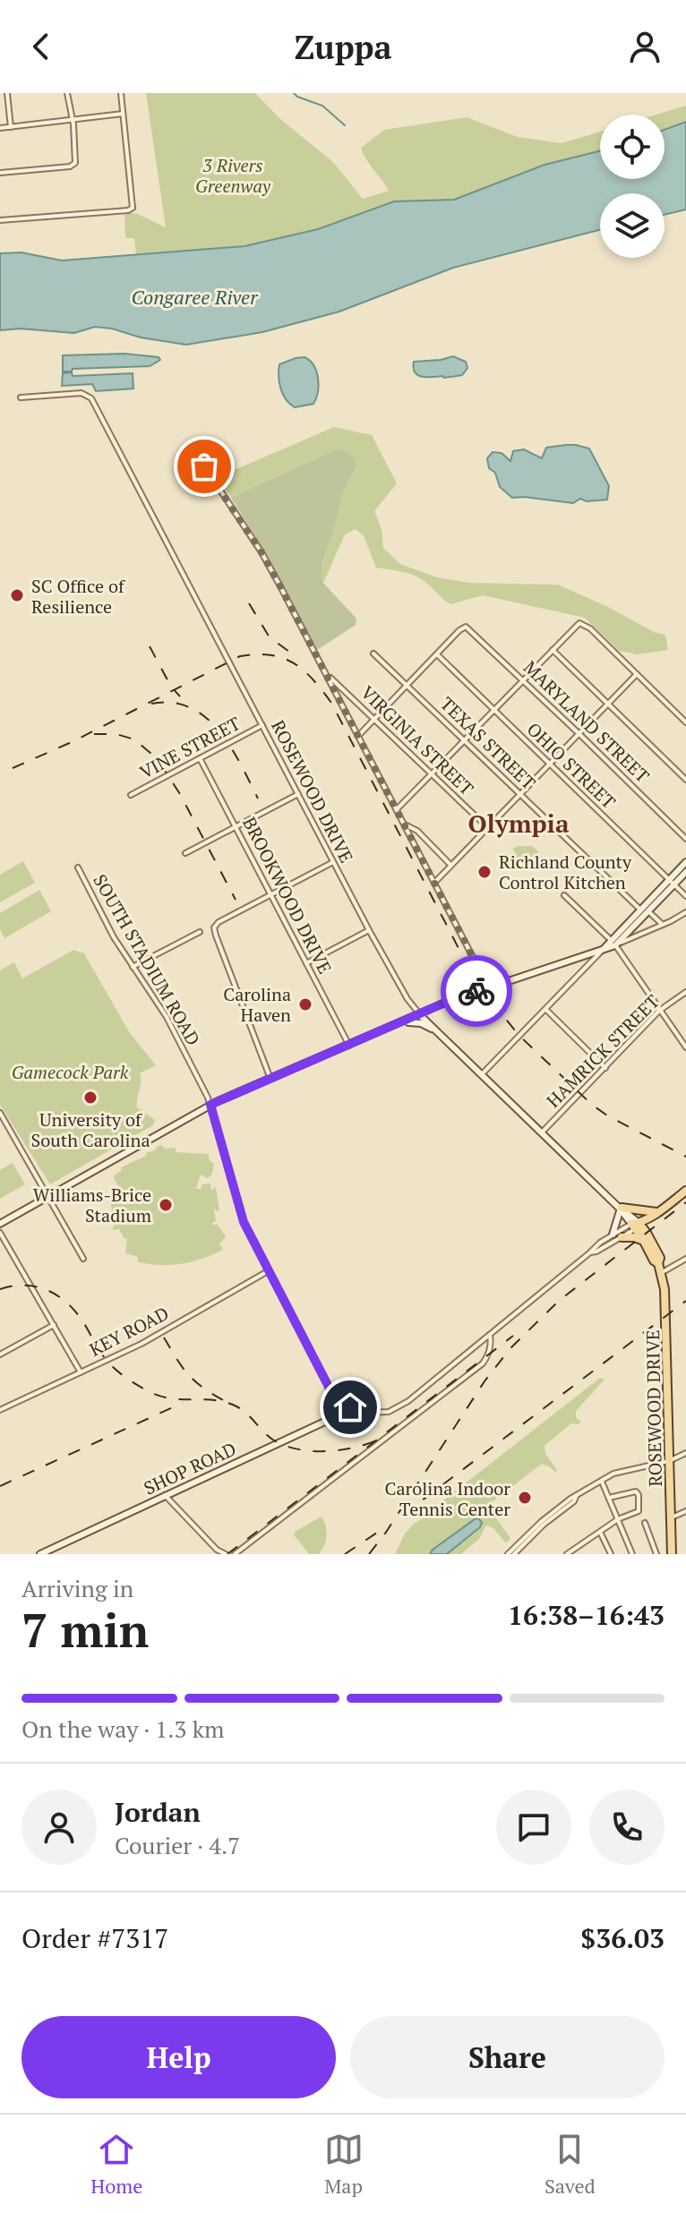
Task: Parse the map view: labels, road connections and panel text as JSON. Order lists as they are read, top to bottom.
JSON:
{
  "streets": {
    "main road": ["ROSEWOOD DRIVE", "SHOP ROAD"],
    "street": [
      "MARYLAND STREET",
      "VIRGINIA STREET",
      "TEXAS STREET",
      "VINE STREET",
      "OHIO STREET",
      "BROOKWOOD DRIVE",
      "SOUTH STADIUM ROAD",
      "HAMRICK STREET",
      "KEY ROAD"
    ]
  },
  "crossings": [
    ["MARYLAND STREET", "OHIO STREET"],
    ["VINE STREET", "ROSEWOOD DRIVE"],
    ["VINE STREET", "BROOKWOOD DRIVE"],
    ["ROSEWOOD DRIVE", "HAMRICK STREET"],
    ["SOUTH STADIUM ROAD", "KEY ROAD"]
  ],
  "districts": ["Olympia"],
  "water": ["Congaree River"],
  "parks": ["3 Rivers Greenway", "Gamecock Park"],
  "places": [
    "SC Office of Resilience",
    "Richland County Control Kitchen",
    "Carolina Haven",
    "University of South Carolina",
    "Williams-Brice Stadium",
    "Carolina Indoor Tennis Center"
  ],
  "page": {
    "header": "Zuppa",
    "heading": ["7 min", "Arriving in", "16:38–16:43"],
    "panel": [
      "Jordan",
      "Courier · 4.7",
      "Order #7317",
      "$36.03"
    ],
    "bar": "On the way · 1.3 km",
    "buttons": ["Help", "Share"],
    "tabs": ["Home", "Map", "Saved"]
  }
}
